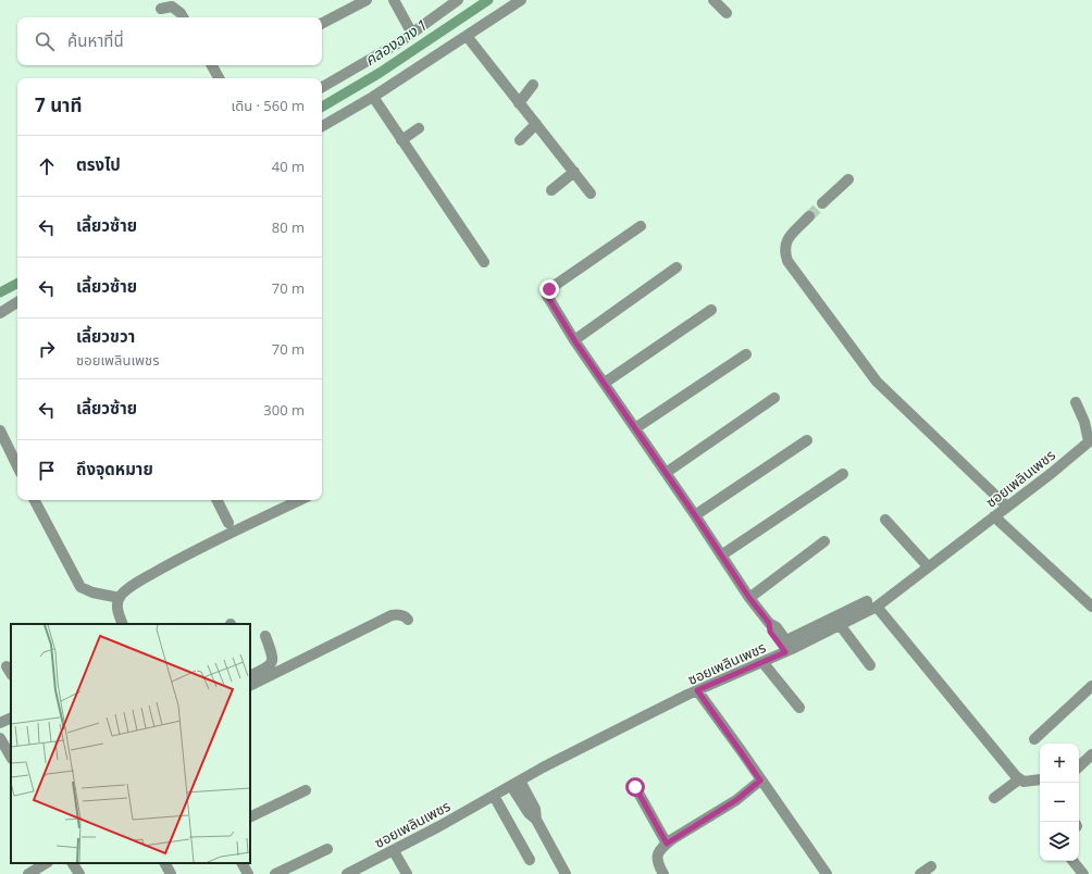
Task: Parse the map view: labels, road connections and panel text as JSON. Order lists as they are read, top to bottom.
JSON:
{
  "streets": {
    "street": ["ซอยเพลินเพชร"]
  },
  "water": ["คลองฉาง 1"],
  "page": {
    "search": "ค้นหาที่นี่",
    "heading": ["7 นาที", "เดิน · 560 m"],
    "list": [
      ["ตรงไป", "40 m"],
      ["เลี้ยวซ้าย", "80 m"],
      ["เลี้ยวซ้าย", "70 m"],
      ["เลี้ยวขวา", "ซอยเพลินเพชร", "70 m"],
      ["เลี้ยวซ้าย", "300 m"],
      "ถึงจุดหมาย"
    ],
    "map_buttons": ["+", "−"]
  }
}
